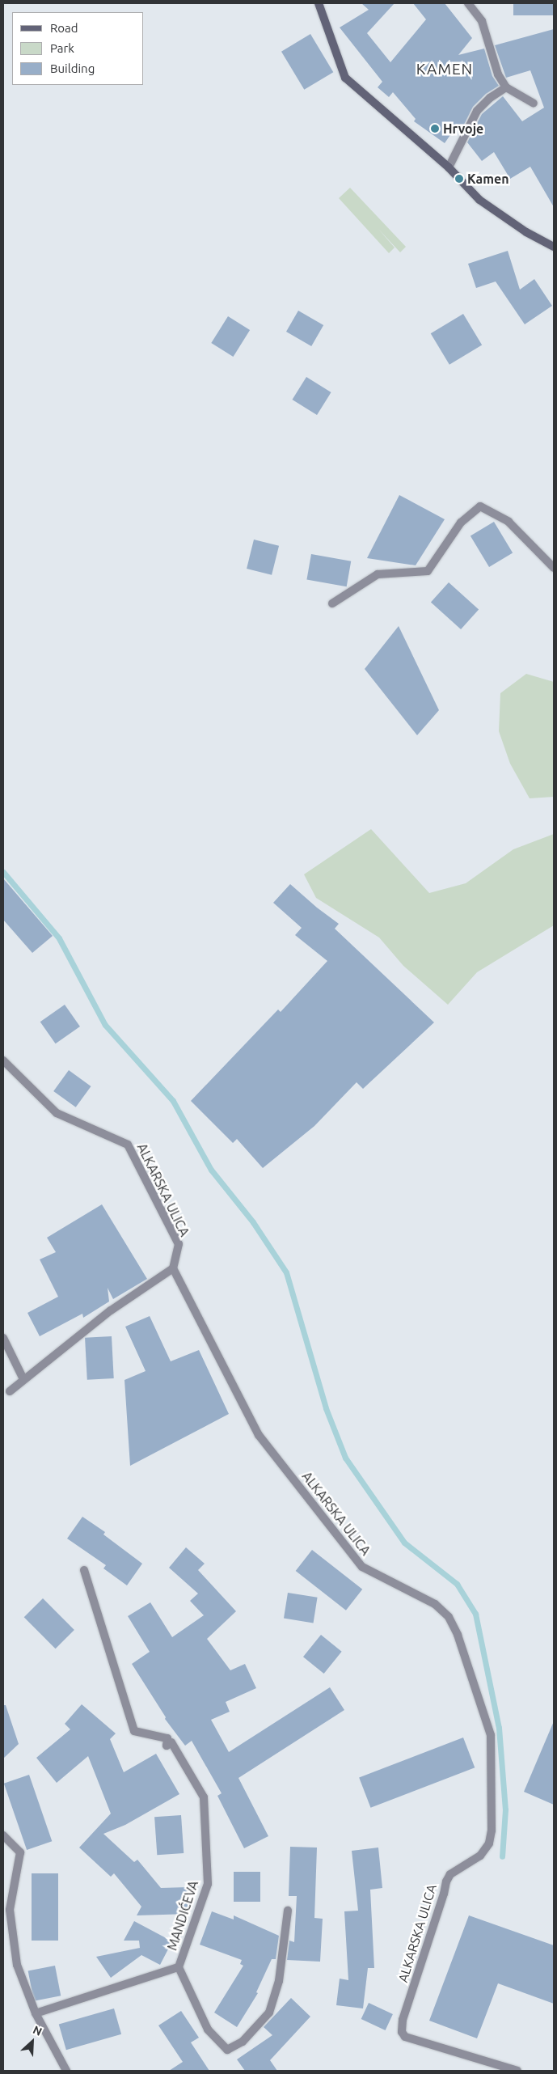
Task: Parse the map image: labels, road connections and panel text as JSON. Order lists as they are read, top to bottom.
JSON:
{
  "streets": {
    "street": ["ALKARSKA ULICA", "MANDIĆEVA"]
  },
  "districts": ["KAMEN"],
  "places": ["Hrvoje", "Kamen"],
  "legend": ["Road", "Park", "Building"],
  "north": "top right"
}
